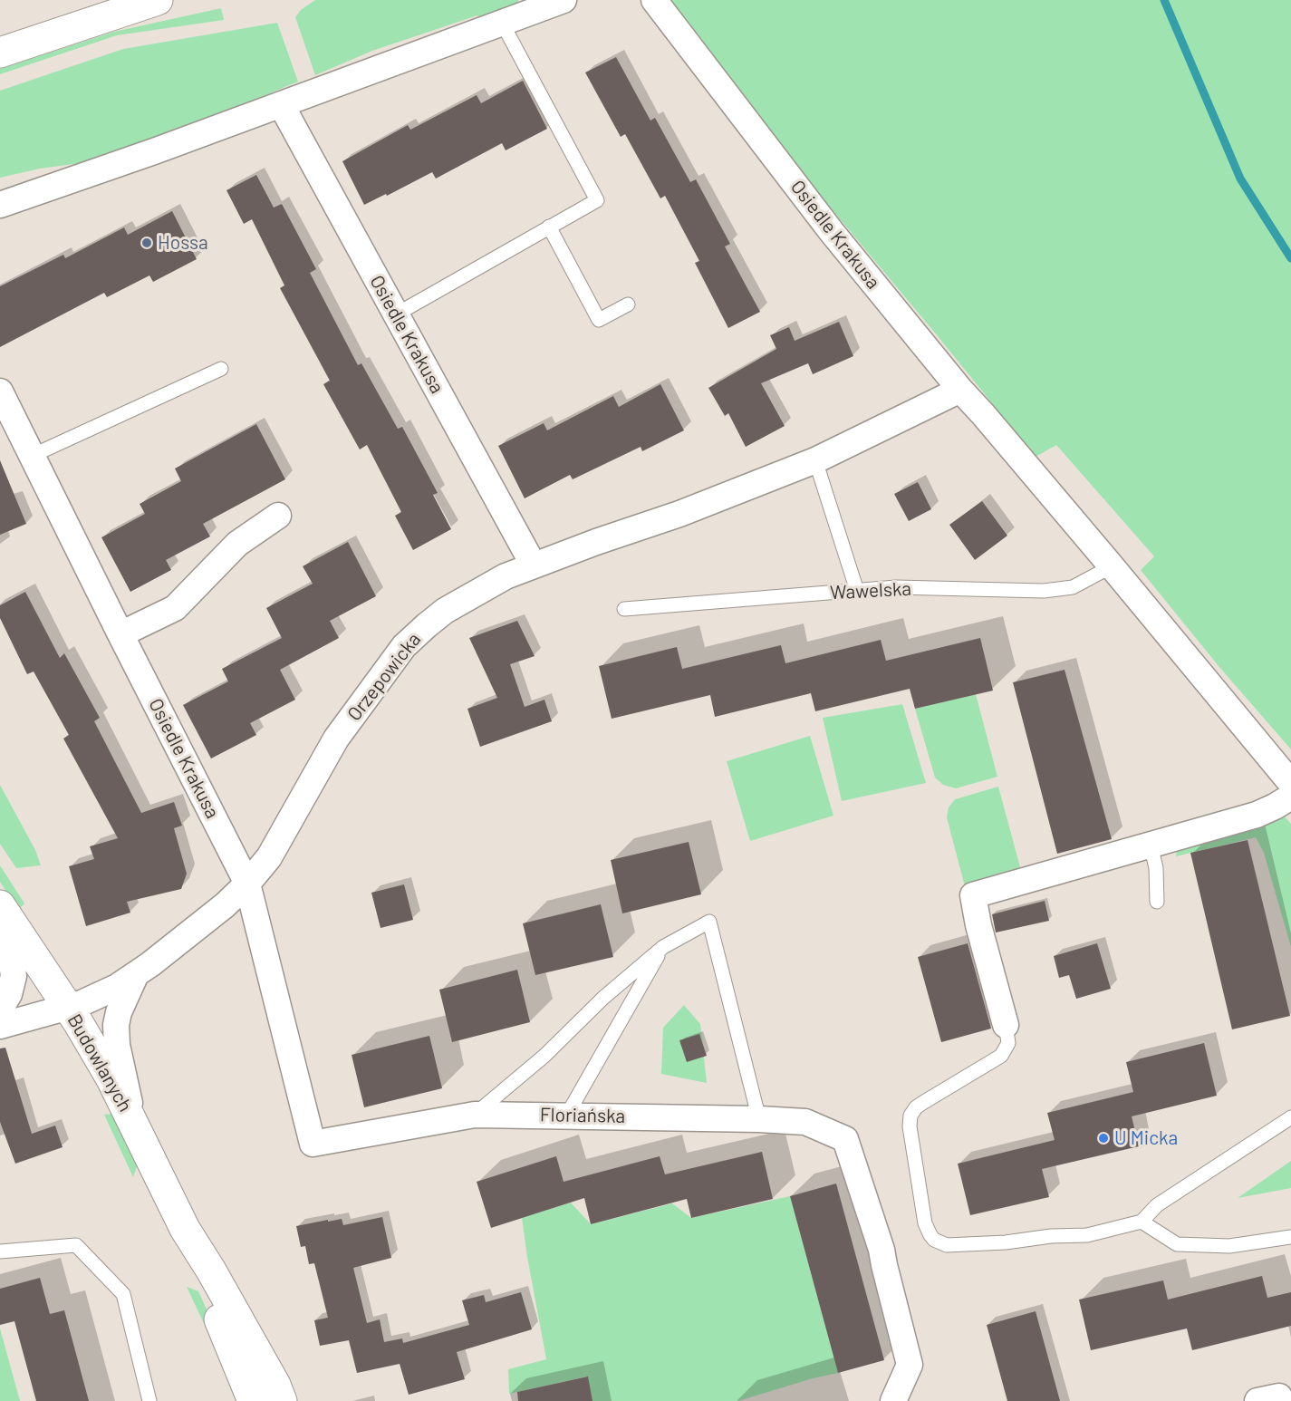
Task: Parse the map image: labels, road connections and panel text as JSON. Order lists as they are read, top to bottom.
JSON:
{
  "streets": {
    "street": [
      "Osiedle Krakusa",
      "Orzepowicka",
      "Budowlanych",
      "Floriańska"
    ],
    "lane": ["Wawelska"]
  },
  "crossings": [
    ["Osiedle Krakusa", "Orzepowicka"],
    ["Osiedle Krakusa", "Floriańska"],
    ["Orzepowicka", "Budowlanych"],
    ["Orzepowicka", "Floriańska"]
  ],
  "places": ["Hossa", "U Micka"]
}
